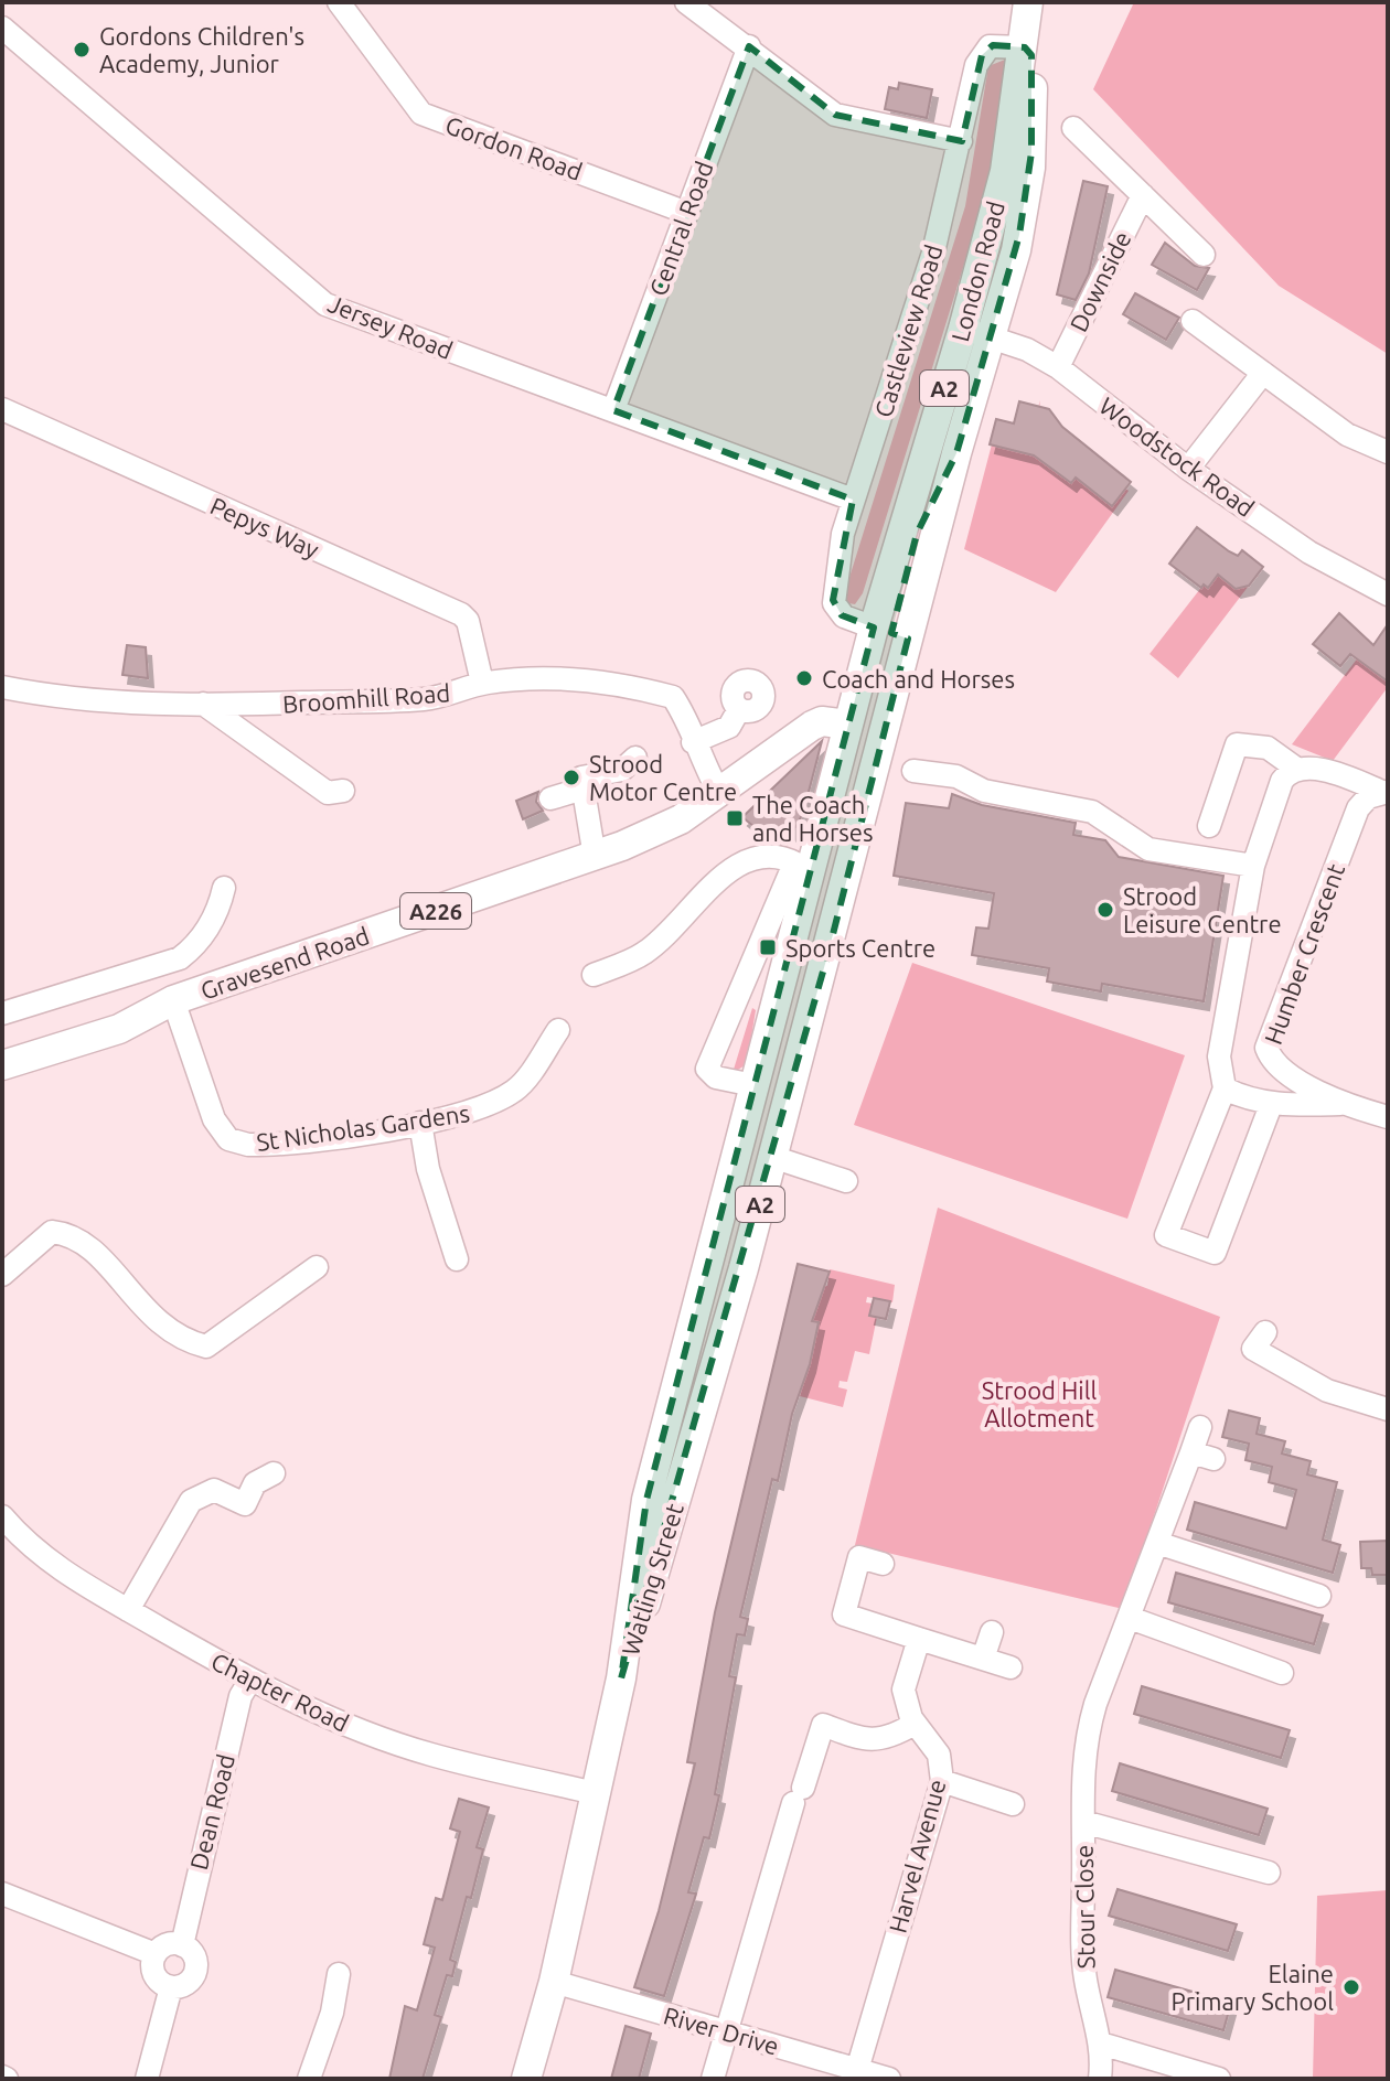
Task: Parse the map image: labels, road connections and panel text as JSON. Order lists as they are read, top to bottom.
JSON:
{
  "streets": {
    "main road": [
      "London Road",
      "A2",
      "A226",
      "Gravesend Road",
      "Watling Street"
    ],
    "street": [
      "Gordon Road",
      "Central Road",
      "Downside",
      "Jersey Road",
      "Castleview Road",
      "Woodstock Road",
      "Pepys Way",
      "Broomhill Road",
      "Humber Crescent",
      "St Nicholas Gardens",
      "Chapter Road",
      "Dean Road",
      "Harvel Avenue",
      "Stour Close",
      "River Drive"
    ]
  },
  "crossings": [
    ["Gordon Road", "Central Road"],
    ["Central Road", "Jersey Road"],
    ["London Road", "Castleview Road"],
    ["London Road", "Woodstock Road"],
    ["London Road", "Gravesend Road"],
    ["London Road", "Watling Street"],
    ["Downside", "Woodstock Road"],
    ["Jersey Road", "Castleview Road"],
    ["A2", "Watling Street"],
    ["A2", "Chapter Road"],
    ["A2", "River Drive"],
    ["Pepys Way", "Broomhill Road"],
    ["Broomhill Road", "Gravesend Road"],
    ["Gravesend Road", "St Nicholas Gardens"],
    ["Gravesend Road", "Watling Street"],
    ["Chapter Road", "Dean Road"],
    ["Harvel Avenue", "River Drive"]
  ],
  "parks": ["Strood Hill Allotment"],
  "places": {
    "other": [
      "Gordons Children's Academy, Junior",
      "Coach and Horses",
      "Strood Motor Centre",
      "Strood Leisure Centre",
      "Elaine Primary School"
    ],
    "transit": ["The Coach and Horses", "Sports Centre"]
  }
}
